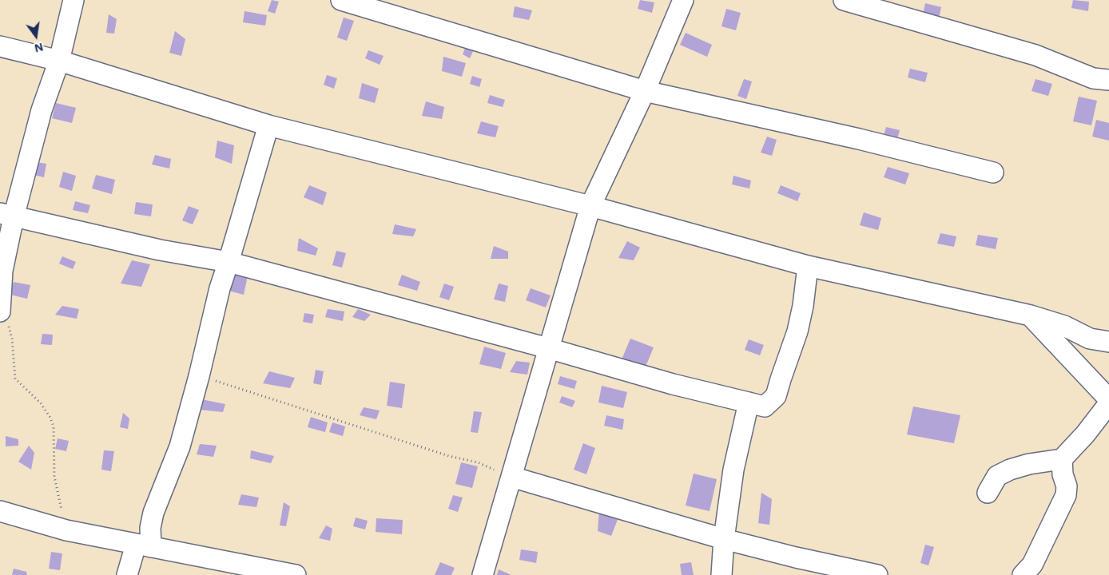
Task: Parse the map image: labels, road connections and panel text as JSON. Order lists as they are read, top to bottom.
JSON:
{
  "north": "bottom"
}
